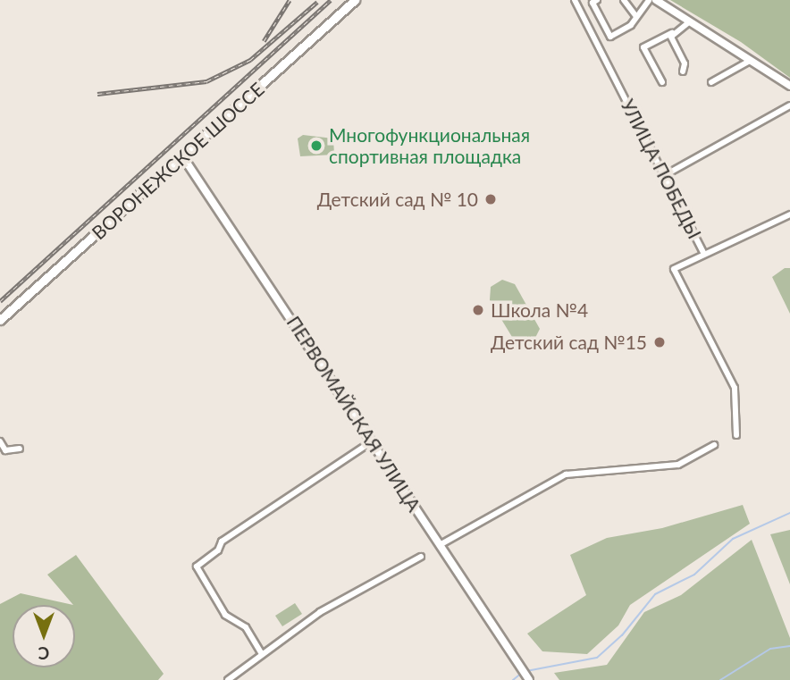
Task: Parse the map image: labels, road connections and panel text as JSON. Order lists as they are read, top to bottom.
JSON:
{
  "streets": {
    "main road": ["ВОРОНЕЖСКОЕ ШОССЕ"],
    "street": ["УЛИЦА ПОБЕДЫ", "ПЕРВОМАЙСКАЯ УЛИЦА"]
  },
  "crossings": [
    ["ВОРОНЕЖСКОЕ ШОССЕ", "ПЕРВОМАЙСКАЯ УЛИЦА"]
  ],
  "places": [
    "Многофункциональная спортивная площадка",
    "Детский сад № 10",
    "Школа №4",
    "Детский сад №15"
  ],
  "north": "bottom"
}
